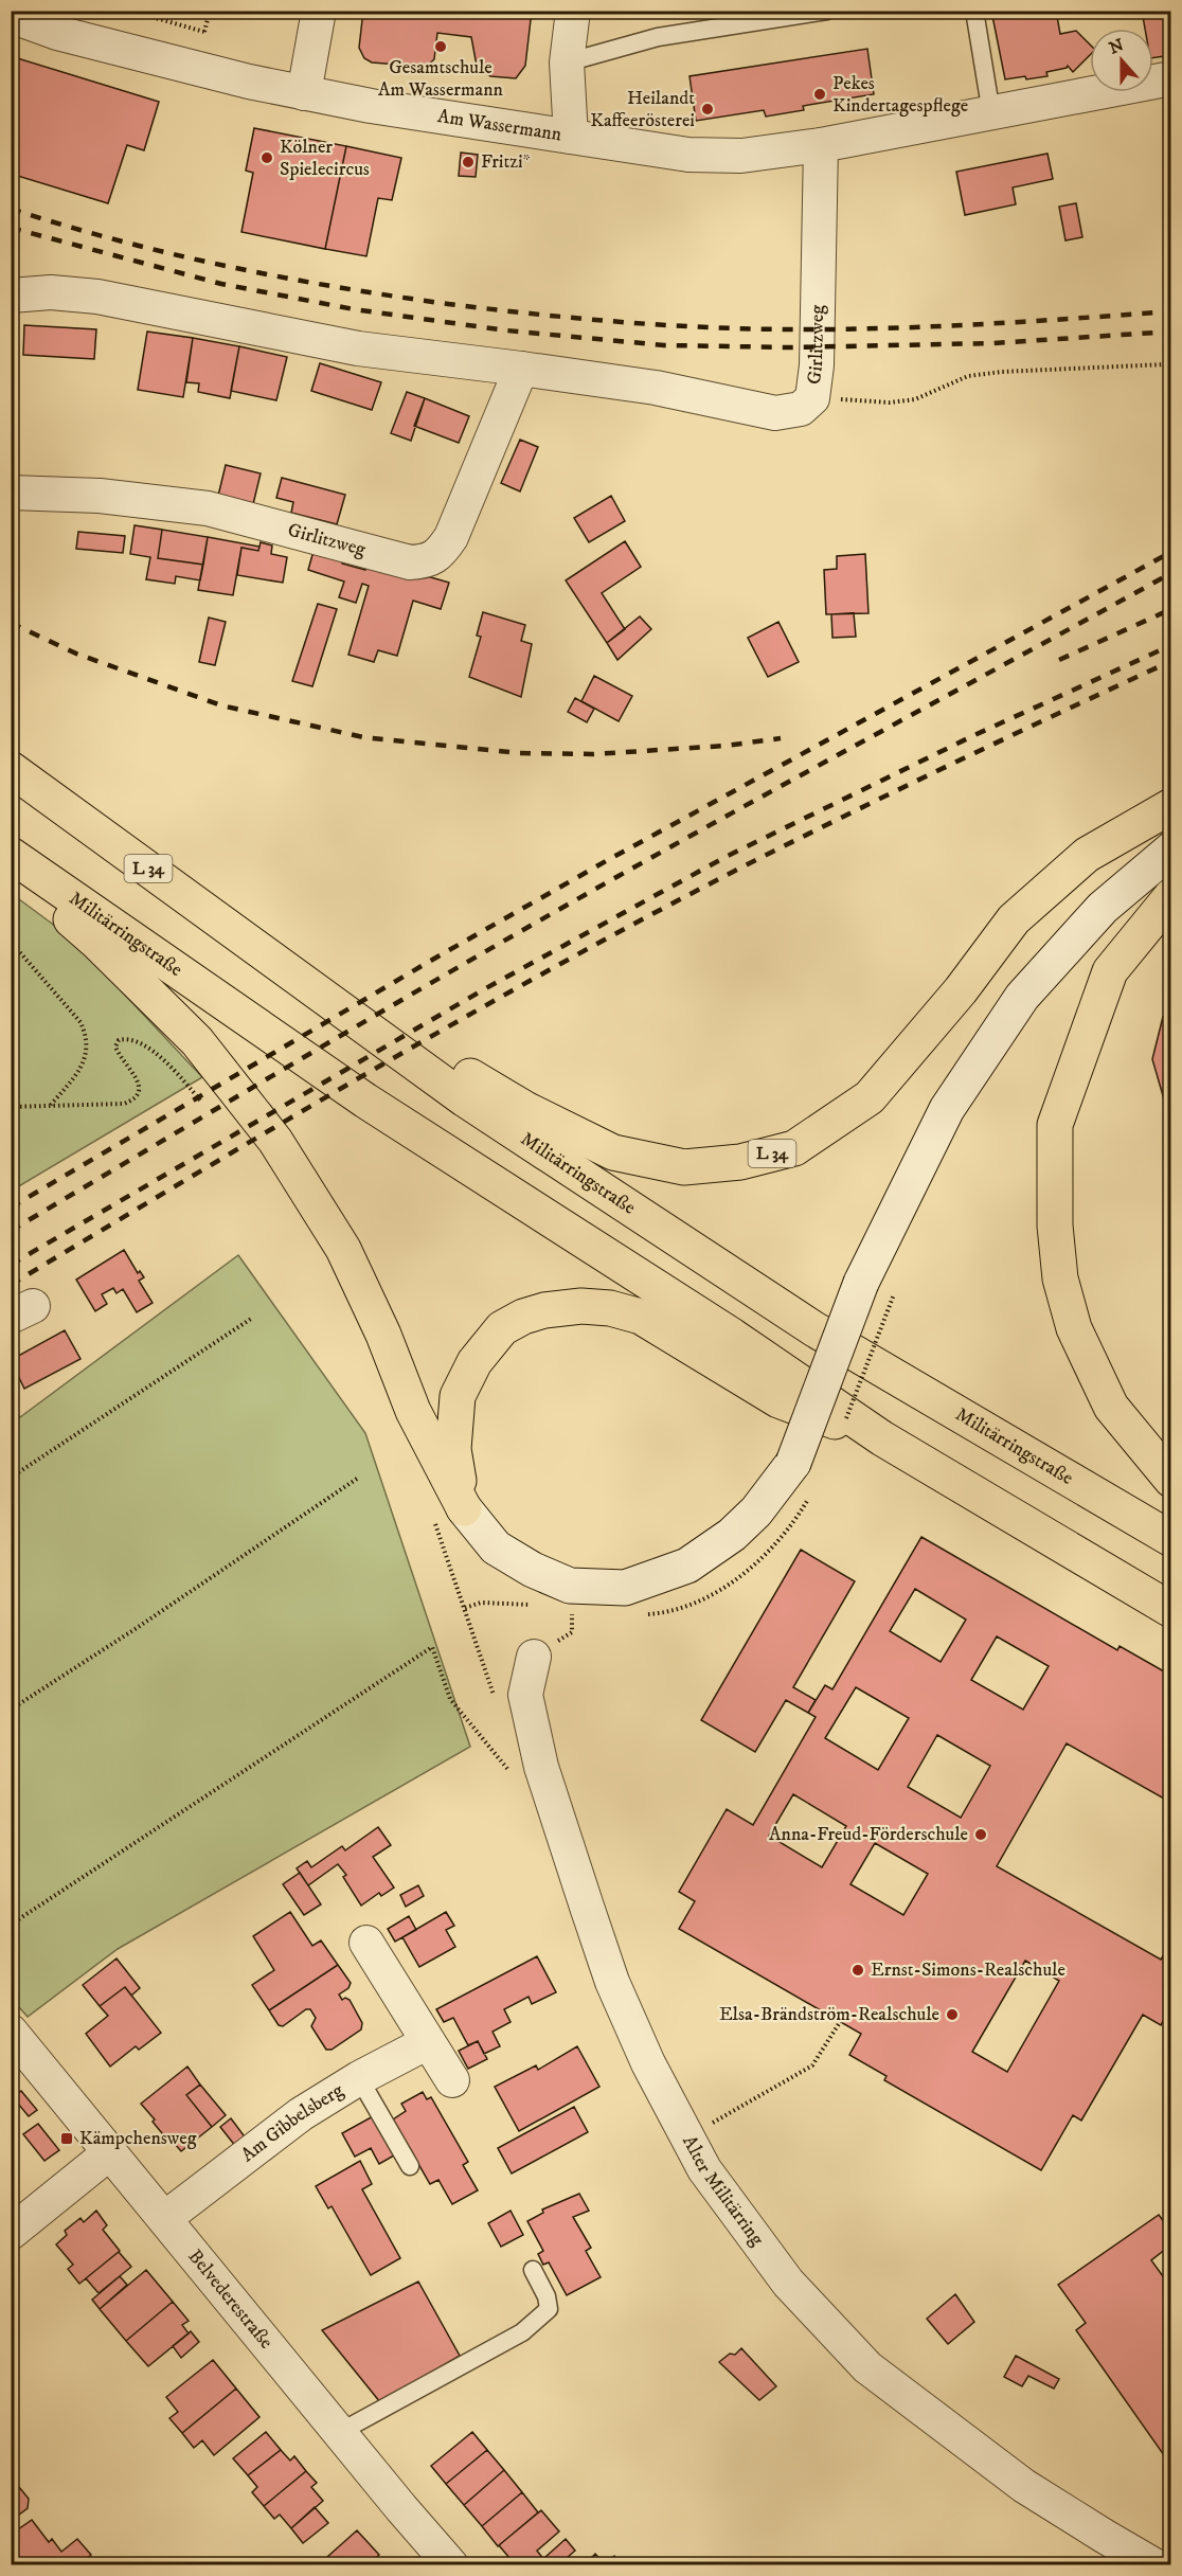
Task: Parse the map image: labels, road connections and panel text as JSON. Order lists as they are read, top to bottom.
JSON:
{
  "streets": {
    "highway": ["L 34", "Militärringstraße"],
    "street": [
      "Am Wassermann",
      "Girlitzweg",
      "Am Gibbelsberg",
      "Alter Militärring",
      "Belvederestraße"
    ]
  },
  "crossings": [
    ["L 34", "Militärringstraße"],
    ["Am Gibbelsberg", "Belvederestraße"]
  ],
  "places": {
    "other": [
      "Gesamtschule Am Wassermann",
      "Pekes Kindertagespflege",
      "Heilandt Kaffeerösterei",
      "Kölner Spielecircus",
      "Fritzi*",
      "Anna-Freud-Förderschule",
      "Ernst-Simons-Realschule",
      "Elsa-Brändström-Realschule"
    ],
    "transit": ["Kämpchensweg"]
  },
  "north": "top"
}
